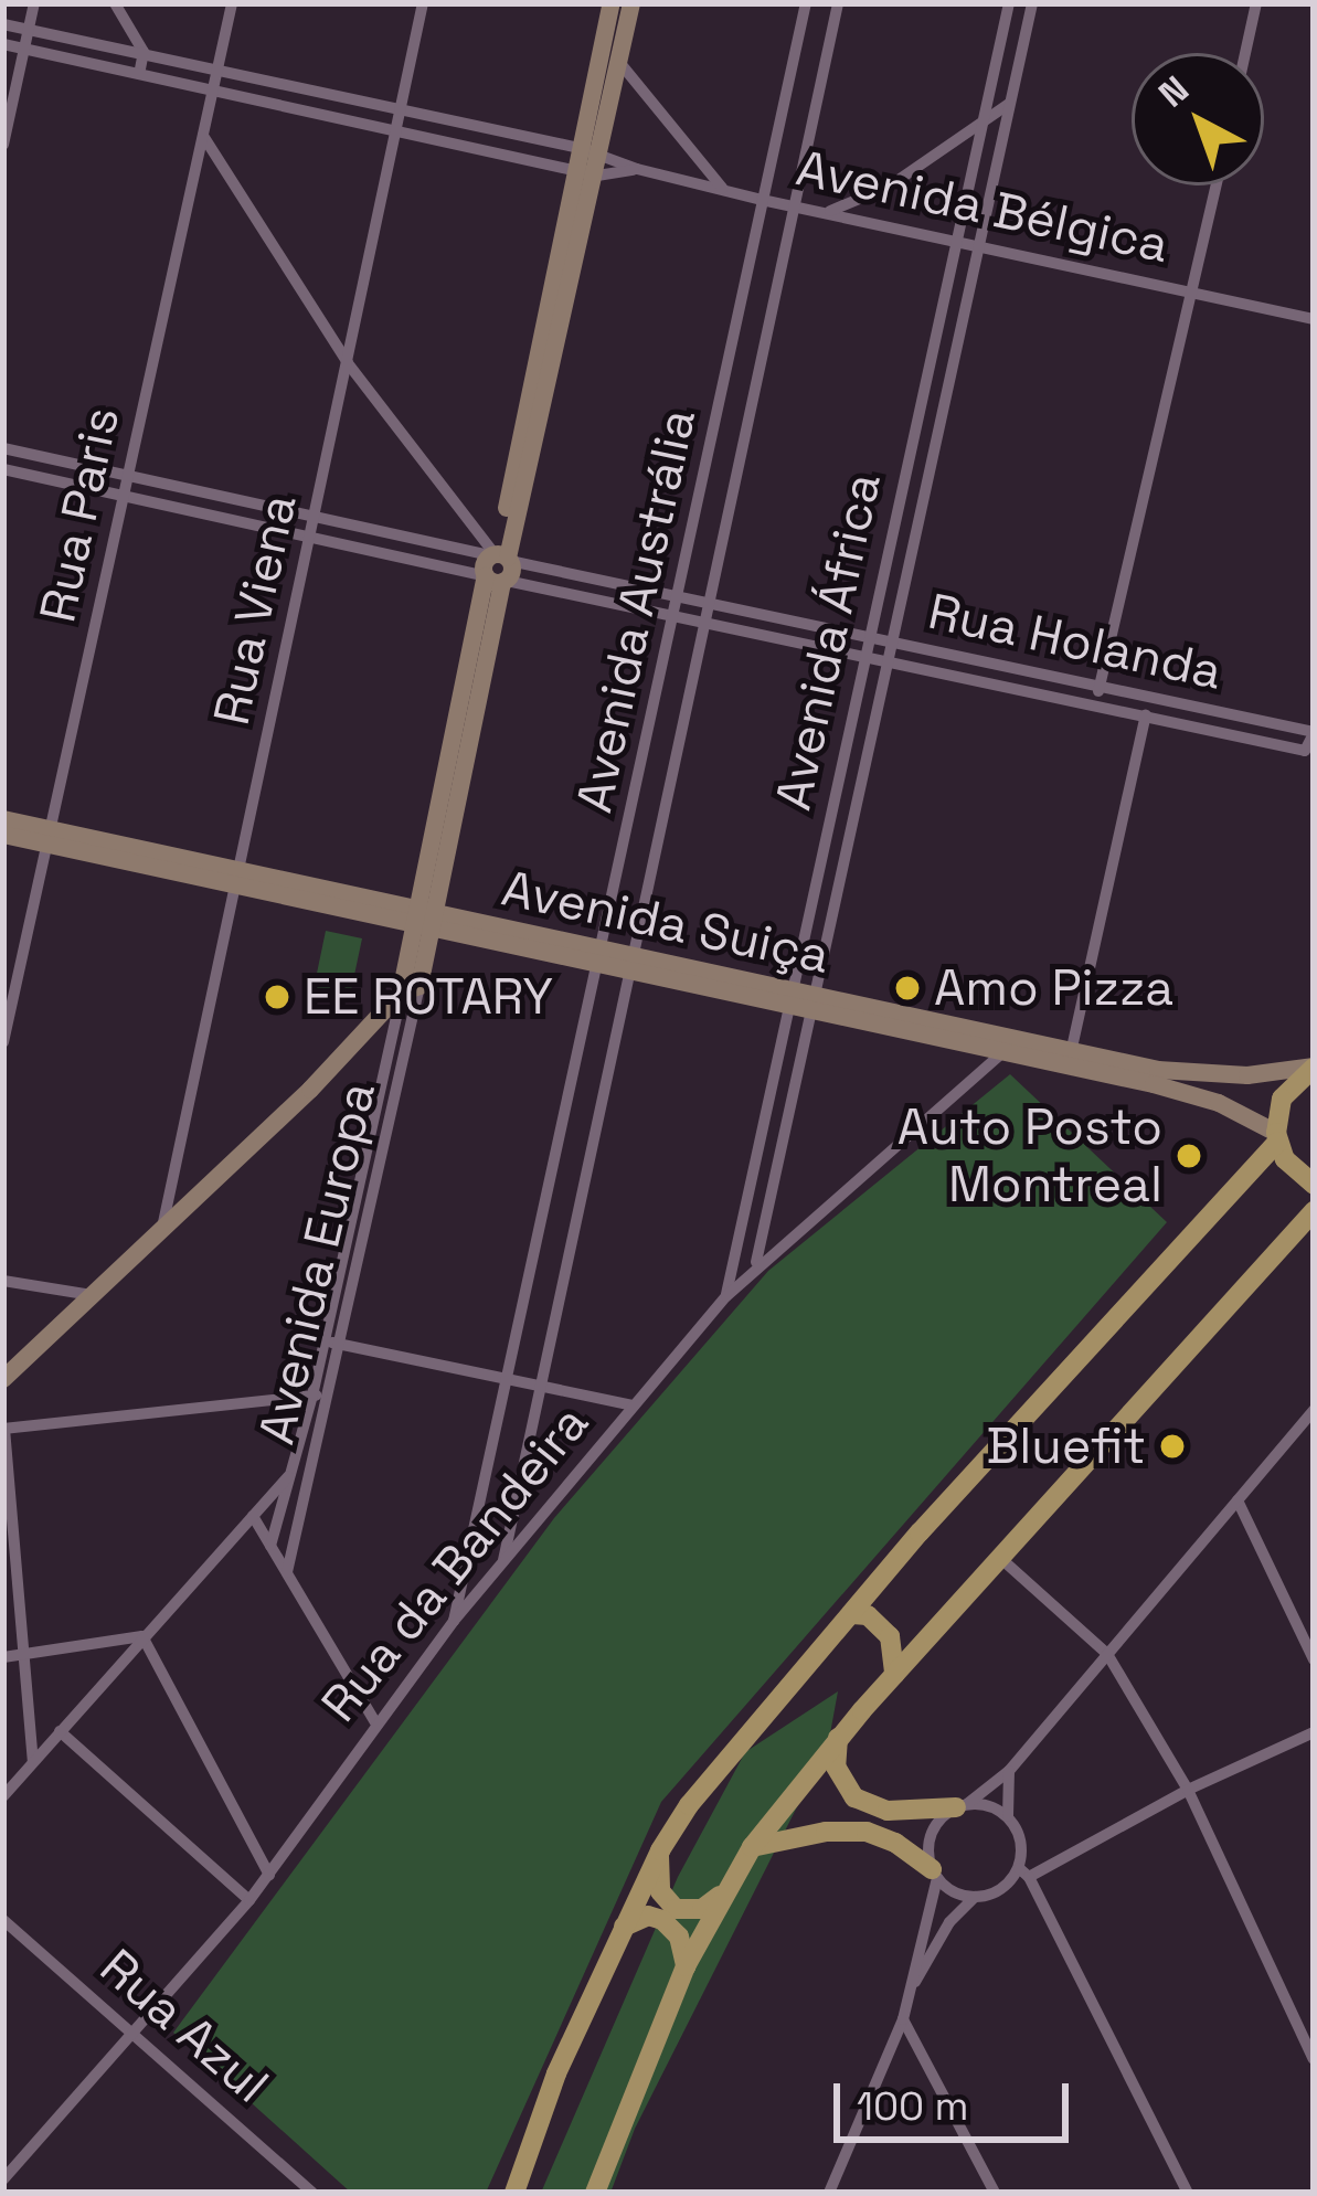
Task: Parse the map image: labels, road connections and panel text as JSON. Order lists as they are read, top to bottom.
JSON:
{
  "streets": {
    "main road": ["Avenida Suiça", "Avenida Europa"],
    "street": [
      "Avenida Bélgica",
      "Rua Paris",
      "Rua Viena",
      "Avenida Austrália",
      "Avenida África",
      "Rua Holanda",
      "Rua da Bandeira",
      "Rua Azul"
    ]
  },
  "crossings": [
    ["Avenida Bélgica", "Rua Paris"],
    ["Avenida Bélgica", "Rua Viena"],
    ["Avenida Bélgica", "Avenida Austrália"],
    ["Avenida Bélgica", "Avenida África"],
    ["Avenida Bélgica", "Avenida Europa"],
    ["Rua Paris", "Rua Holanda"],
    ["Rua Paris", "Avenida Suiça"],
    ["Rua Viena", "Rua Holanda"],
    ["Rua Viena", "Avenida Suiça"],
    ["Avenida Austrália", "Rua Holanda"],
    ["Avenida Austrália", "Avenida Suiça"],
    ["Avenida Austrália", "Rua da Bandeira"],
    ["Avenida África", "Rua Holanda"],
    ["Avenida África", "Avenida Suiça"],
    ["Avenida África", "Rua da Bandeira"],
    ["Rua Holanda", "Avenida Europa"],
    ["Avenida Suiça", "Avenida Europa"],
    ["Avenida Suiça", "Rua da Bandeira"],
    ["Rua da Bandeira", "Rua Azul"]
  ],
  "places": [
    "Amo Pizza",
    "EE ROTARY",
    "Auto Posto Montreal",
    "Bluefit"
  ],
  "scale_bar": "100 m",
  "north": "top left"
}
